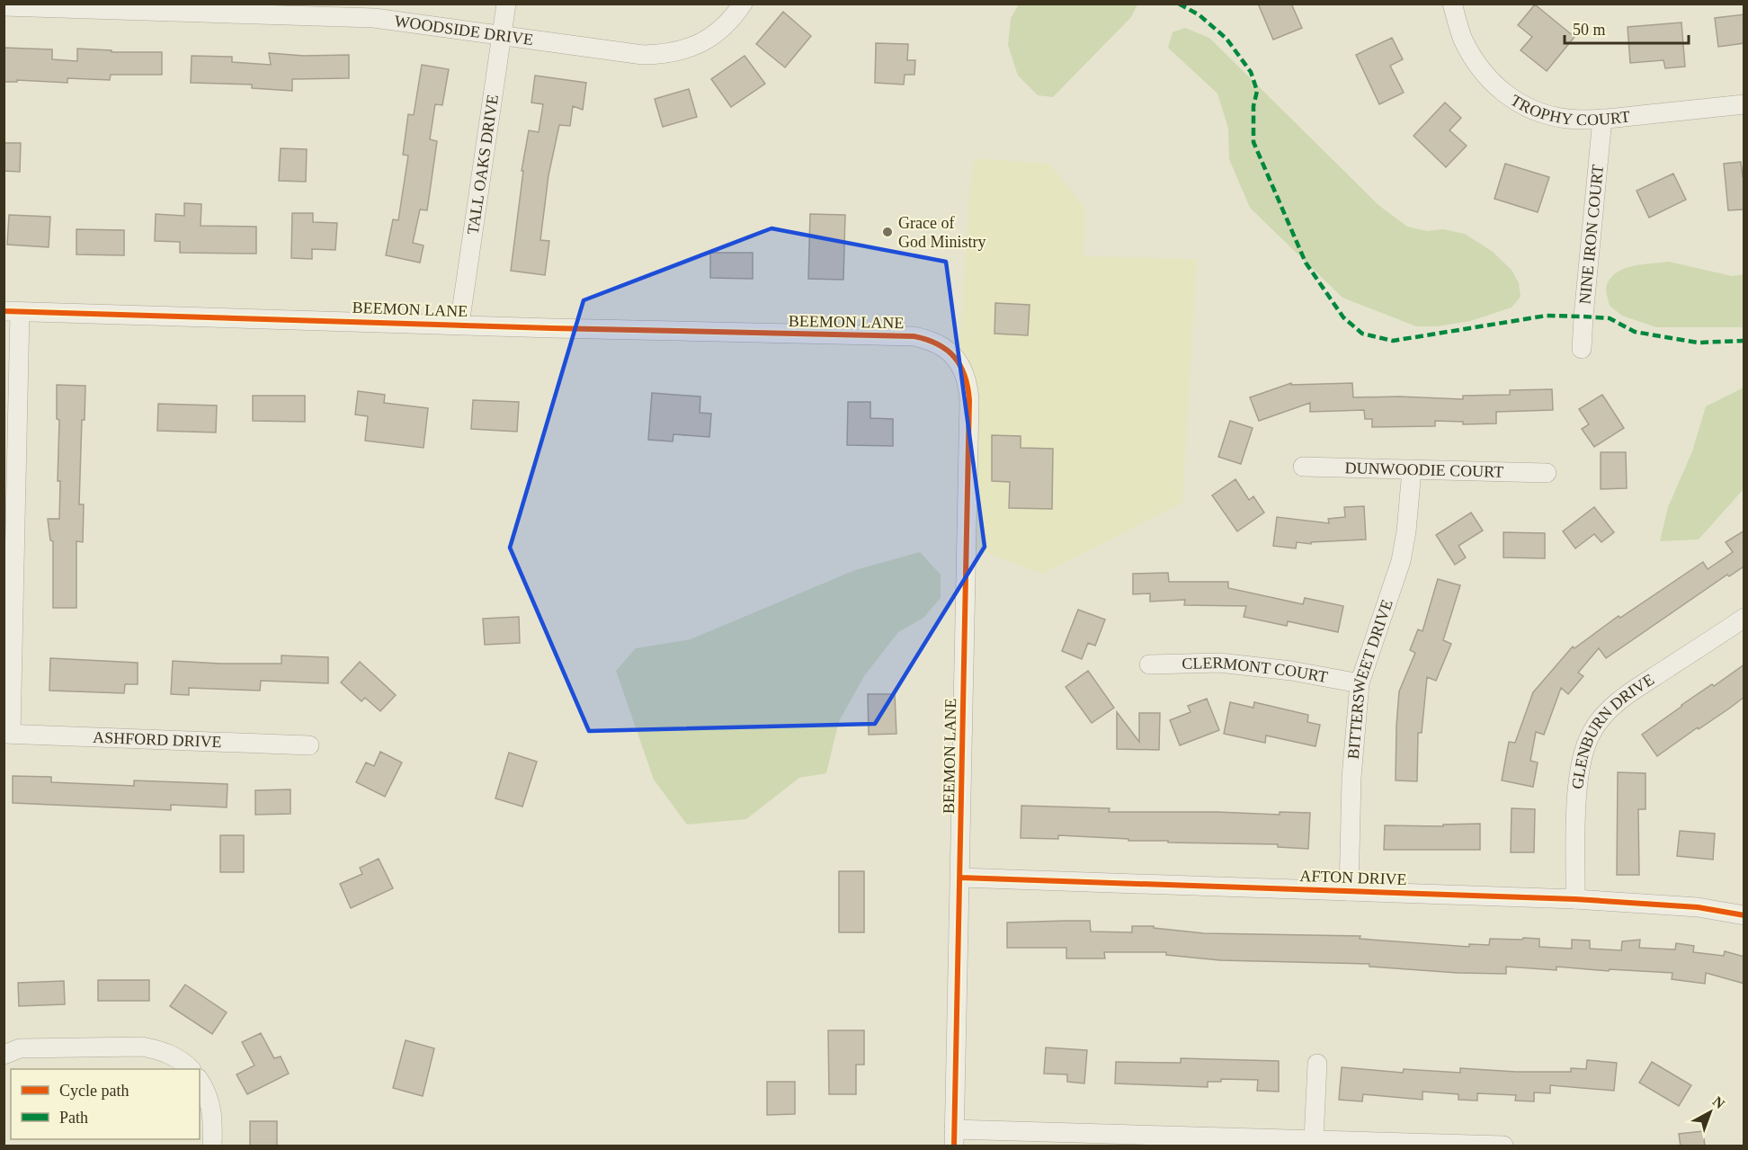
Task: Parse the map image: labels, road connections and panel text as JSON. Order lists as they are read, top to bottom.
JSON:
{
  "streets": {
    "street": [
      "WOODSIDE DRIVE",
      "TROPHY COURT",
      "TALL OAKS DRIVE",
      "NINE IRON COURT",
      "BEEMON LANE",
      "DUNWOODIE COURT",
      "CLERMONT COURT",
      "BITTERSWEET DRIVE",
      "GLENBURN DRIVE",
      "ASHFORD DRIVE",
      "AFTON DRIVE"
    ]
  },
  "crossings": [
    ["WOODSIDE DRIVE", "TALL OAKS DRIVE"],
    ["TROPHY COURT", "NINE IRON COURT"],
    ["TALL OAKS DRIVE", "BEEMON LANE"],
    ["BEEMON LANE", "AFTON DRIVE"],
    ["DUNWOODIE COURT", "BITTERSWEET DRIVE"],
    ["CLERMONT COURT", "BITTERSWEET DRIVE"],
    ["BITTERSWEET DRIVE", "AFTON DRIVE"],
    ["GLENBURN DRIVE", "AFTON DRIVE"]
  ],
  "places": ["Grace of God Ministry"],
  "legend": ["Cycle path", "Path"],
  "scale_bar": "50 m",
  "north": "top right"
}
